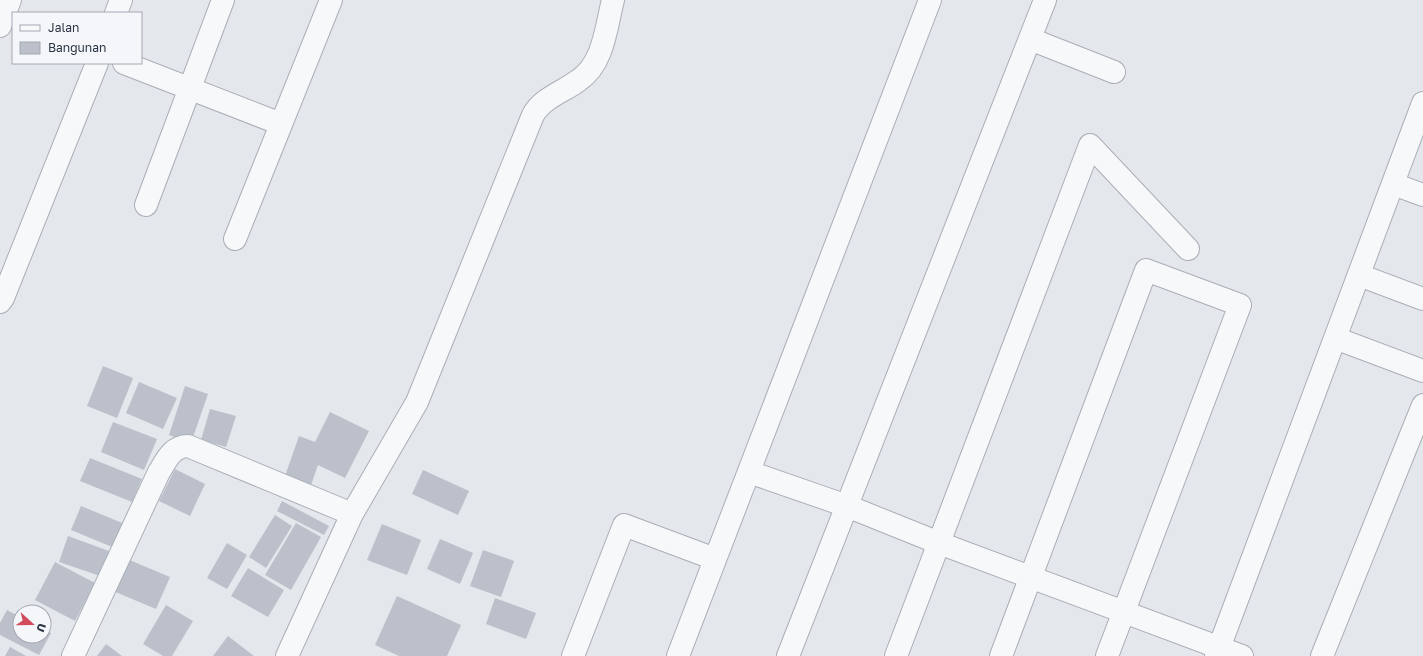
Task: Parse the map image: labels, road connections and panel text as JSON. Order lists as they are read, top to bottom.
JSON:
{
  "legend": ["Jalan", "Bangunan"],
  "north": "right"
}
